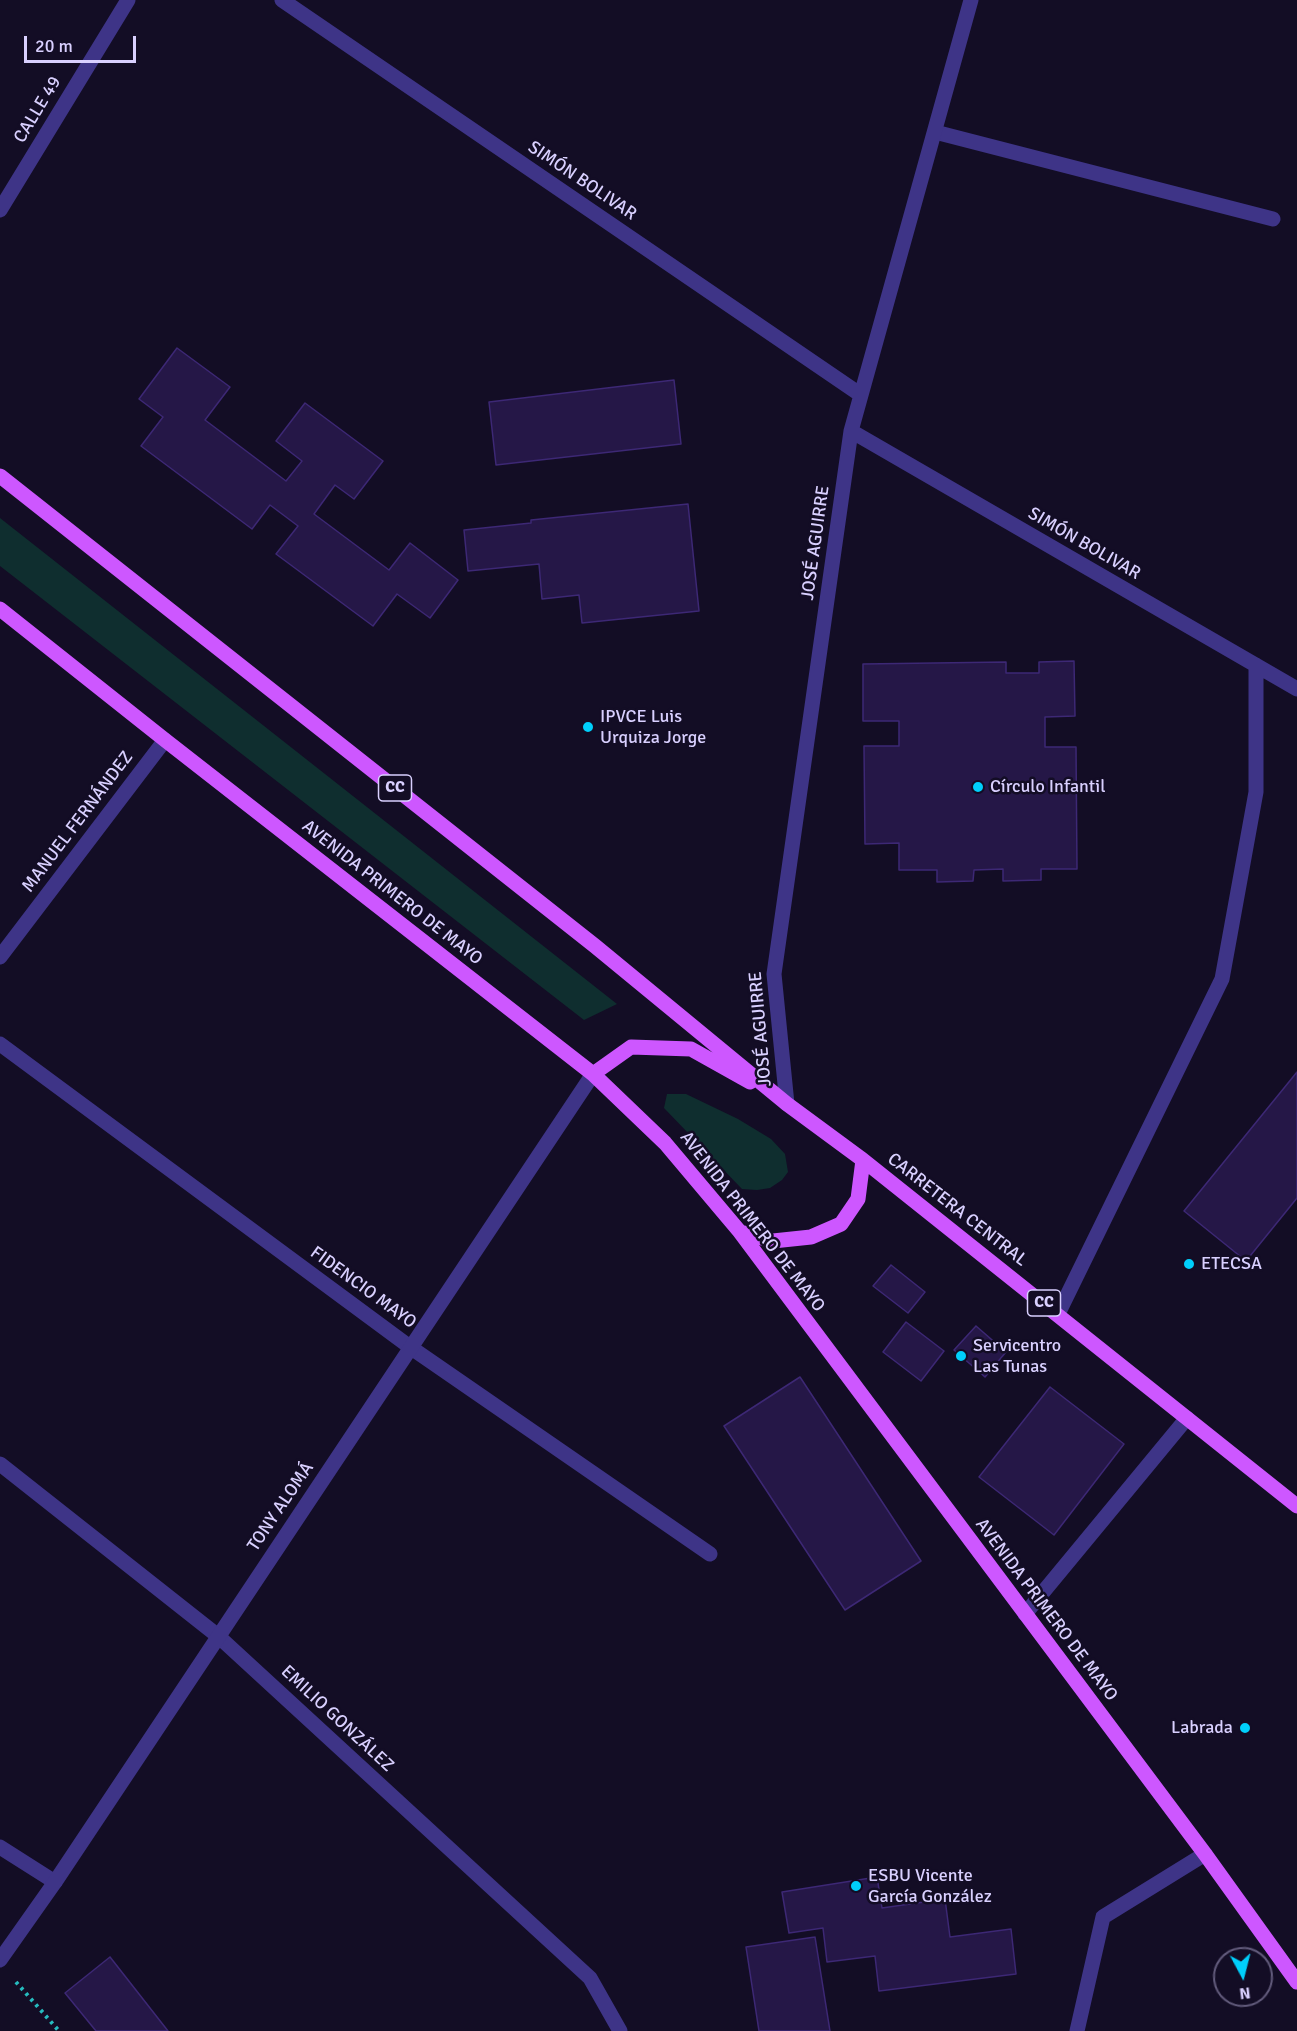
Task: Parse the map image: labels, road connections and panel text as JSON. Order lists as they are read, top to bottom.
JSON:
{
  "streets": {
    "main road": ["CC", "AVENIDA PRIMERO DE MAYO", "CARRETERA CENTRAL"],
    "street": [
      "CALLE 49",
      "SIMÓN BOLIVAR",
      "JOSÉ AGUIRRE",
      "MANUEL FERNÁNDEZ",
      "FIDENCIO MAYO",
      "TONY ALOMÁ",
      "EMILIO GONZÁLEZ"
    ]
  },
  "crossings": [
    ["SIMÓN BOLIVAR", "JOSÉ AGUIRRE"],
    ["JOSÉ AGUIRRE", "CC"],
    ["JOSÉ AGUIRRE", "CARRETERA CENTRAL"],
    ["CC", "CARRETERA CENTRAL"],
    ["MANUEL FERNÁNDEZ", "AVENIDA PRIMERO DE MAYO"],
    ["AVENIDA PRIMERO DE MAYO", "TONY ALOMÁ"],
    ["FIDENCIO MAYO", "TONY ALOMÁ"],
    ["TONY ALOMÁ", "EMILIO GONZÁLEZ"]
  ],
  "places": [
    "IPVCE Luis Urquiza Jorge",
    "Círculo Infantil",
    "ETECSA",
    "Servicentro Las Tunas",
    "Labrada",
    "ESBU Vicente García González"
  ],
  "scale_bar": "20 m",
  "north": "bottom"
}
